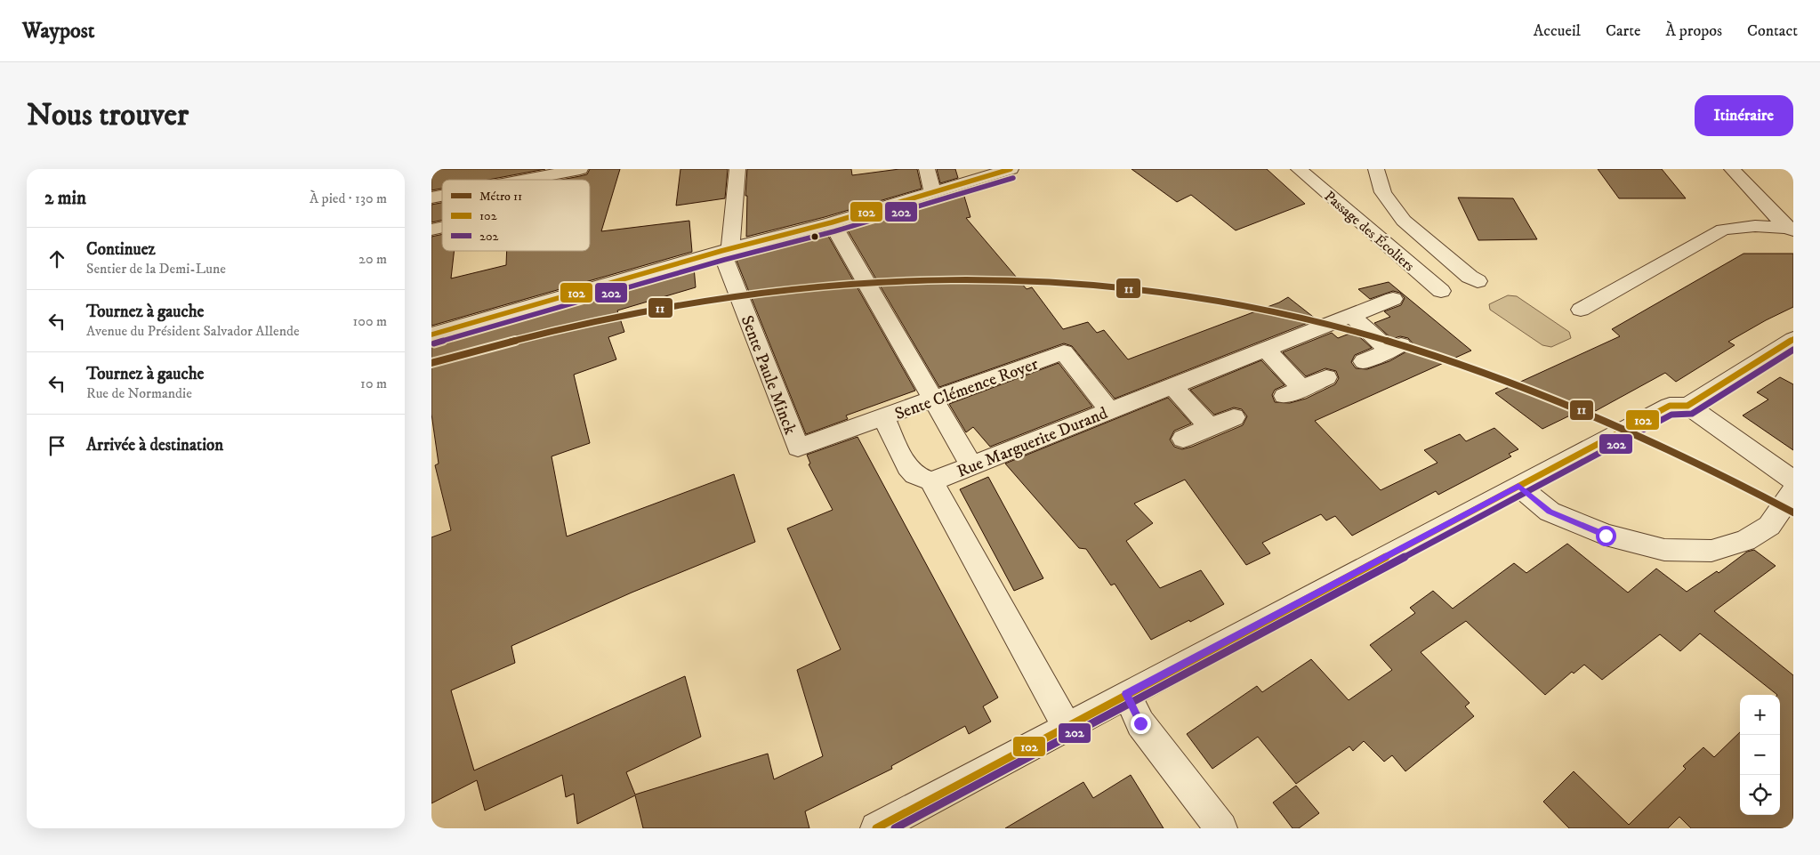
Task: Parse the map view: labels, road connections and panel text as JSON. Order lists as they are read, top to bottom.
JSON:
{
  "streets": {
    "street": [
      "Passage des Écoliers",
      "Sente Paule Minck",
      "Sente Clémence Royer",
      "Rue Marguerite Durand"
    ]
  },
  "crossings": [
    ["Sente Paule Minck", "Sente Clémence Royer"],
    ["Sente Clémence Royer", "Rue Marguerite Durand"]
  ],
  "lines": ["transit line 102", "transit line 202", "metro line 11"],
  "legend": ["Métro 11", "102", "202"],
  "page": {
    "header": "Waypost",
    "nav": [
      "Accueil",
      "Carte",
      "À propos",
      "Contact"
    ],
    "buttons": "Itinéraire",
    "title": "Nous trouver",
    "heading": ["2 min", "À pied · 130 m"],
    "list": [
      ["Continuez", "Sentier de la Demi-Lune", "20 m"],
      ["Tournez à gauche", "Avenue du Président Salvador Allende", "100 m"],
      ["Tournez à gauche", "Rue de Normandie", "10 m"],
      "Arrivée à destination"
    ],
    "map_buttons": ["+", "−"]
  }
}
